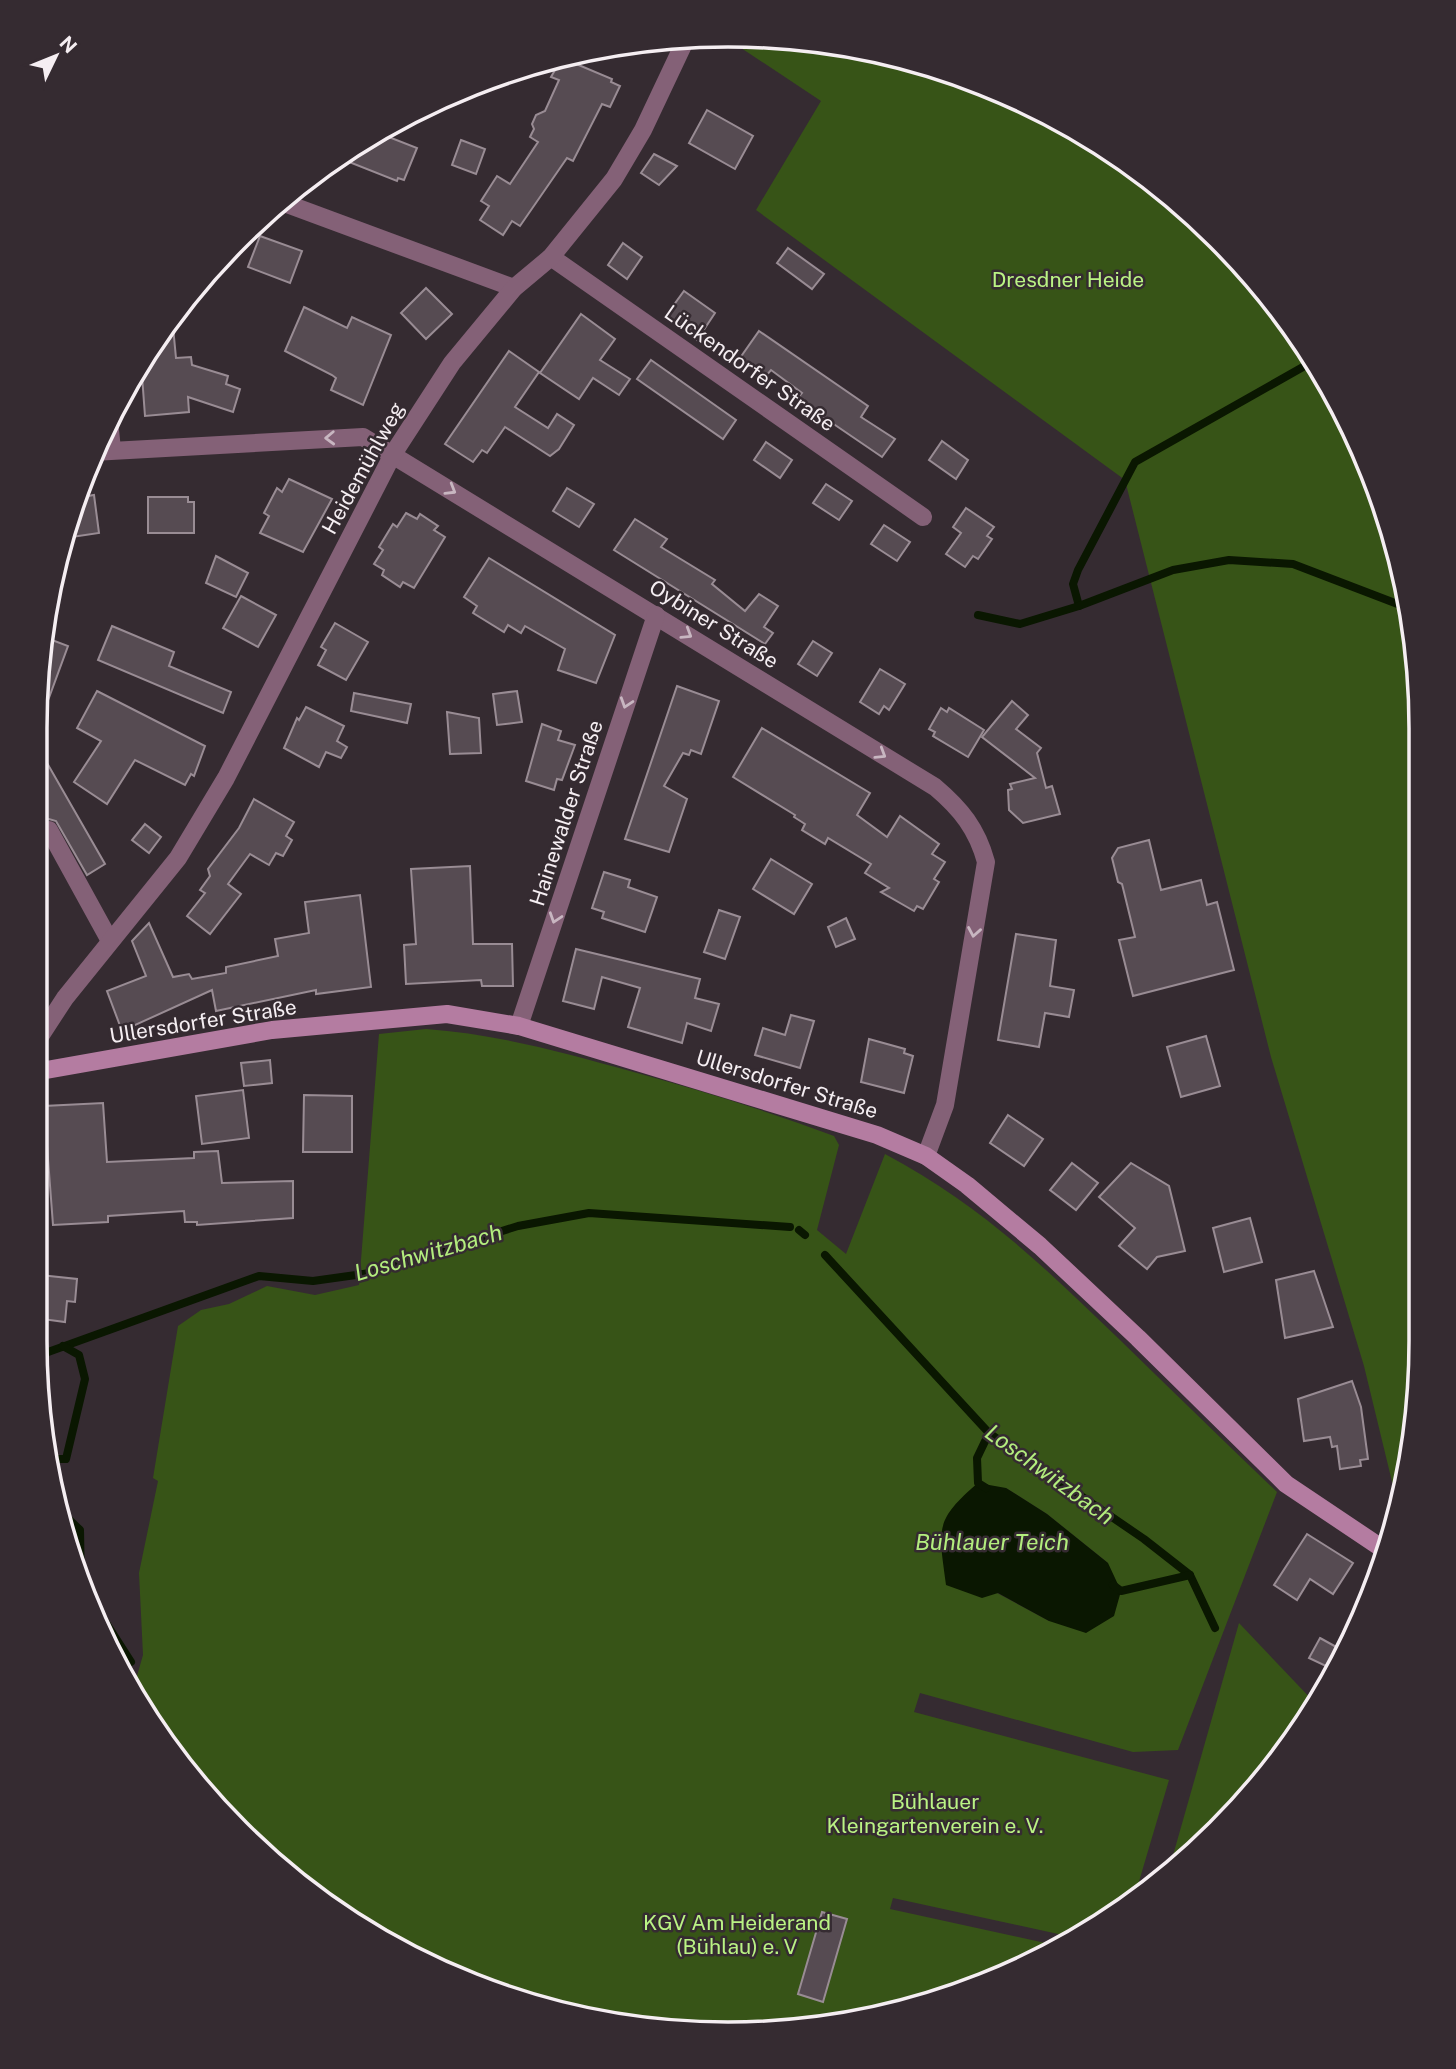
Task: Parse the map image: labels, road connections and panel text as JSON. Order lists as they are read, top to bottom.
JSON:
{
  "streets": {
    "main road": ["Ullersdorfer Straße"],
    "street": [
      "Lückendorfer Straße",
      "Heidemühlweg",
      "Oybiner Straße",
      "Hainewalder Straße"
    ]
  },
  "crossings": [
    ["Lückendorfer Straße", "Heidemühlweg"],
    ["Heidemühlweg", "Oybiner Straße"],
    ["Oybiner Straße", "Hainewalder Straße"],
    ["Oybiner Straße", "Ullersdorfer Straße"],
    ["Hainewalder Straße", "Ullersdorfer Straße"]
  ],
  "one_way": ["Hainewalder Straße"],
  "water": ["Loschwitzbach", "Bühlauer Teich"],
  "parks": ["Dresdner Heide", "Bühlauer Kleingartenverein e. V.", "KGV Am Heiderand (Bühlau) e. V"],
  "north": "top right"
}
